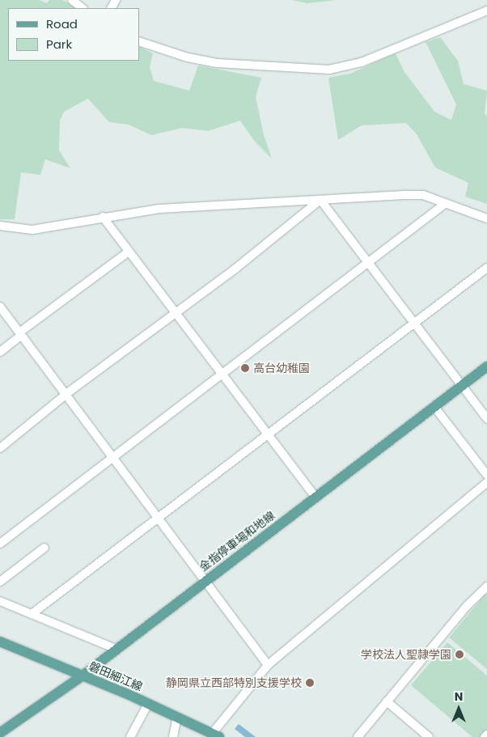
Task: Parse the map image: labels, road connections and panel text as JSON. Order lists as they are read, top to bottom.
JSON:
{
  "streets": {
    "main road": ["金指停車場和地線", "磐田細江線"]
  },
  "crossings": [
    ["金指停車場和地線", "磐田細江線"]
  ],
  "places": ["高台幼稚園", "学校法人聖隷学園", "静岡県立西部特別支援学校"],
  "legend": ["Road", "Park"],
  "north": "top"
}
